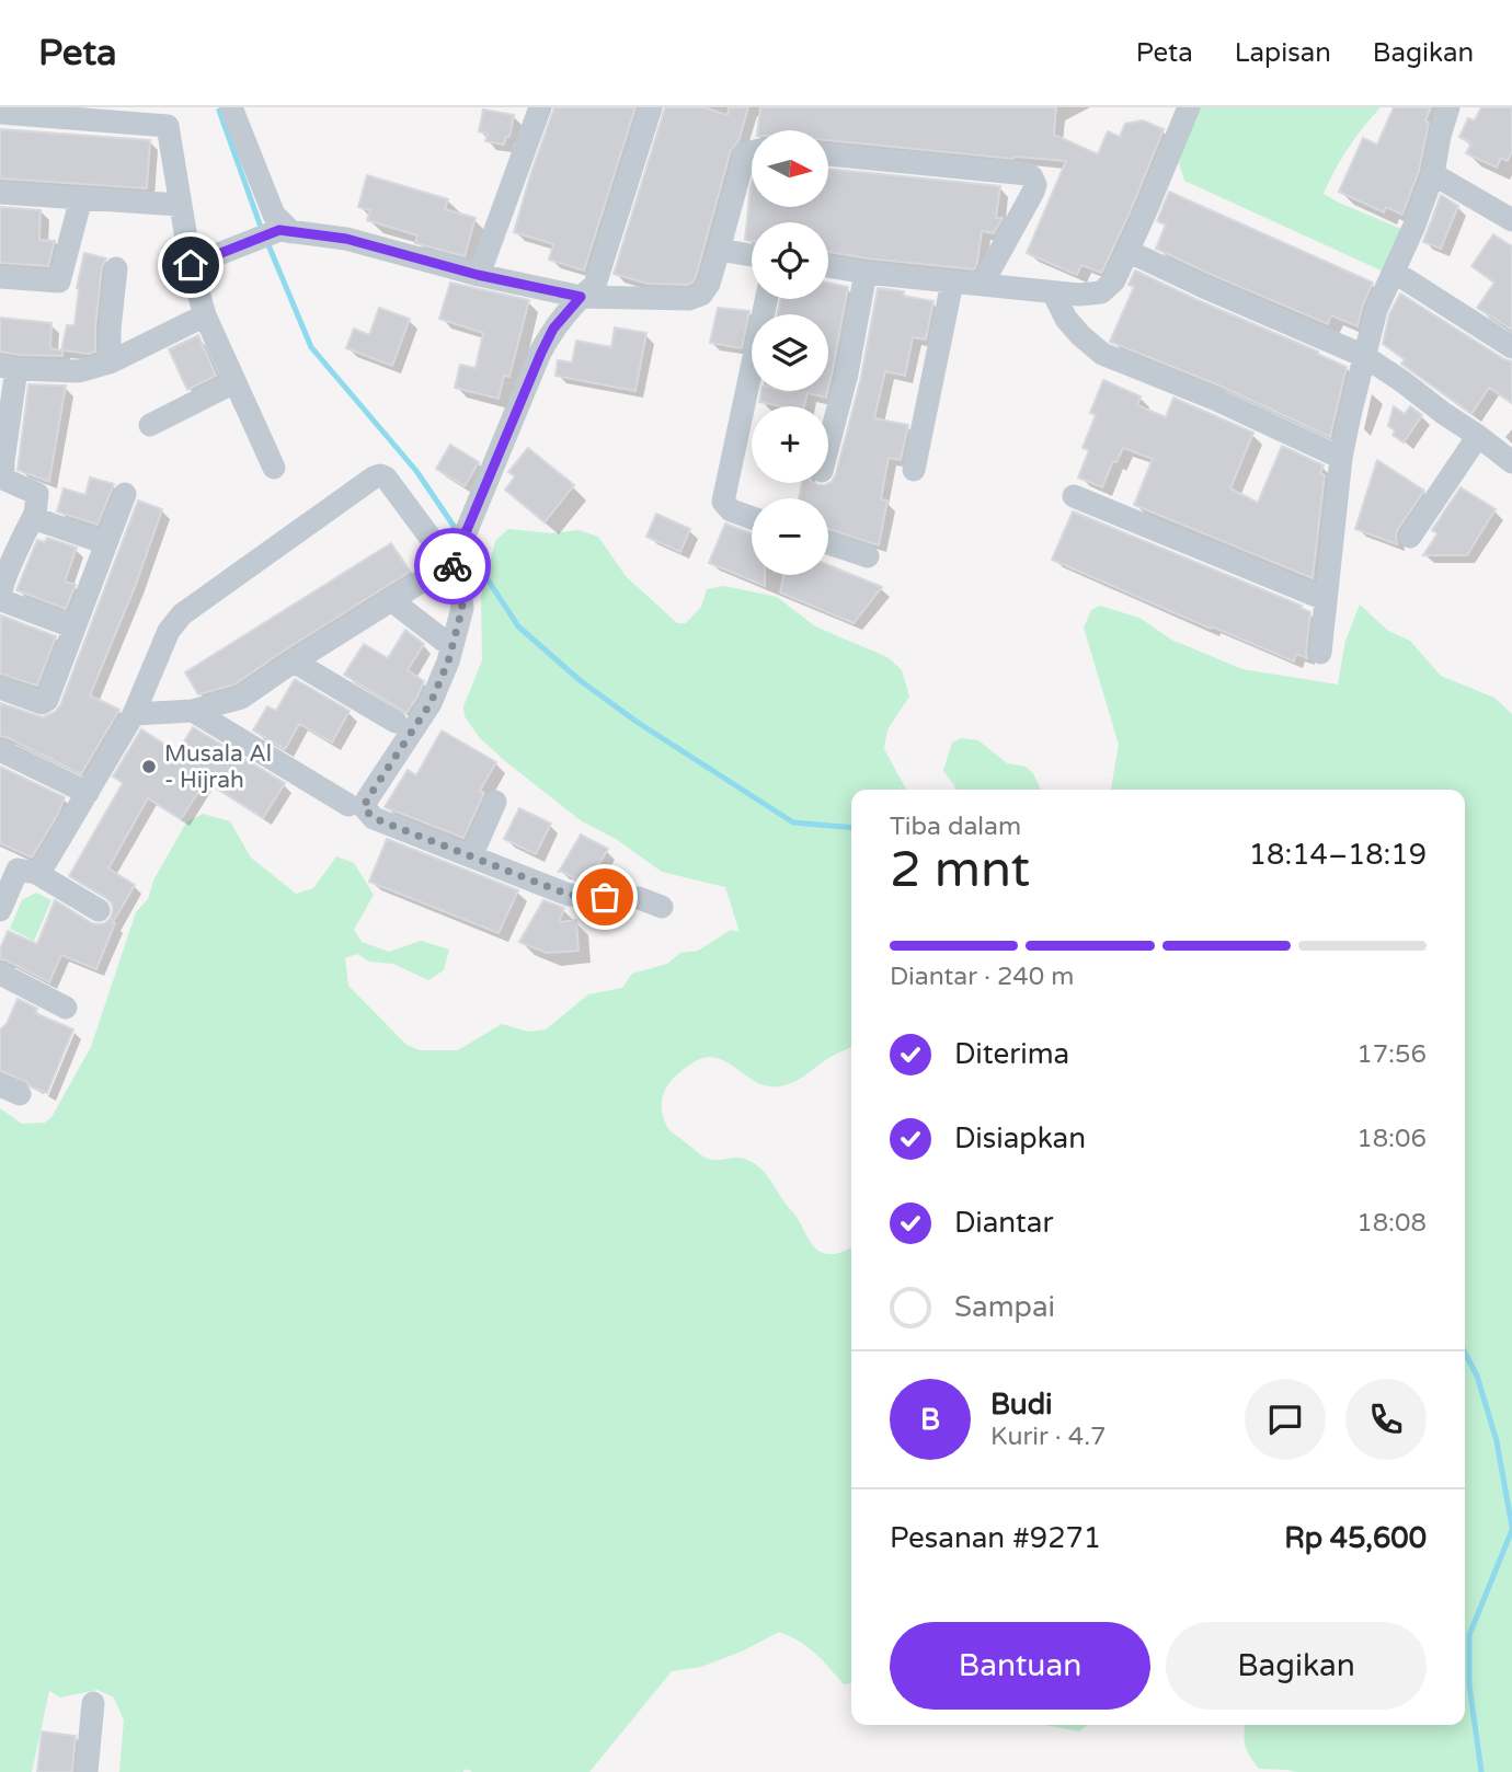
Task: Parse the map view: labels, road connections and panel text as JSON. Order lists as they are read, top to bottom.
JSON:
{
  "places": ["Musala Al - Hijrah"],
  "north": "right",
  "page": {
    "header": "Peta",
    "nav": ["Peta", "Lapisan", "Bagikan"],
    "map_buttons": ["+", "−"],
    "heading": ["2 mnt", "Tiba dalam", "18:14–18:19"],
    "panel": [
      "Budi",
      "Kurir · 4.7",
      "Pesanan #9271",
      "Rp 45,600"
    ],
    "bar": "Diantar · 240 m",
    "list": [
      ["Diterima", "17:56"],
      ["Disiapkan", "18:06"],
      ["Diantar", "18:08"],
      "Sampai"
    ],
    "round": "B",
    "buttons": ["Bantuan", "Bagikan"]
  }
}
